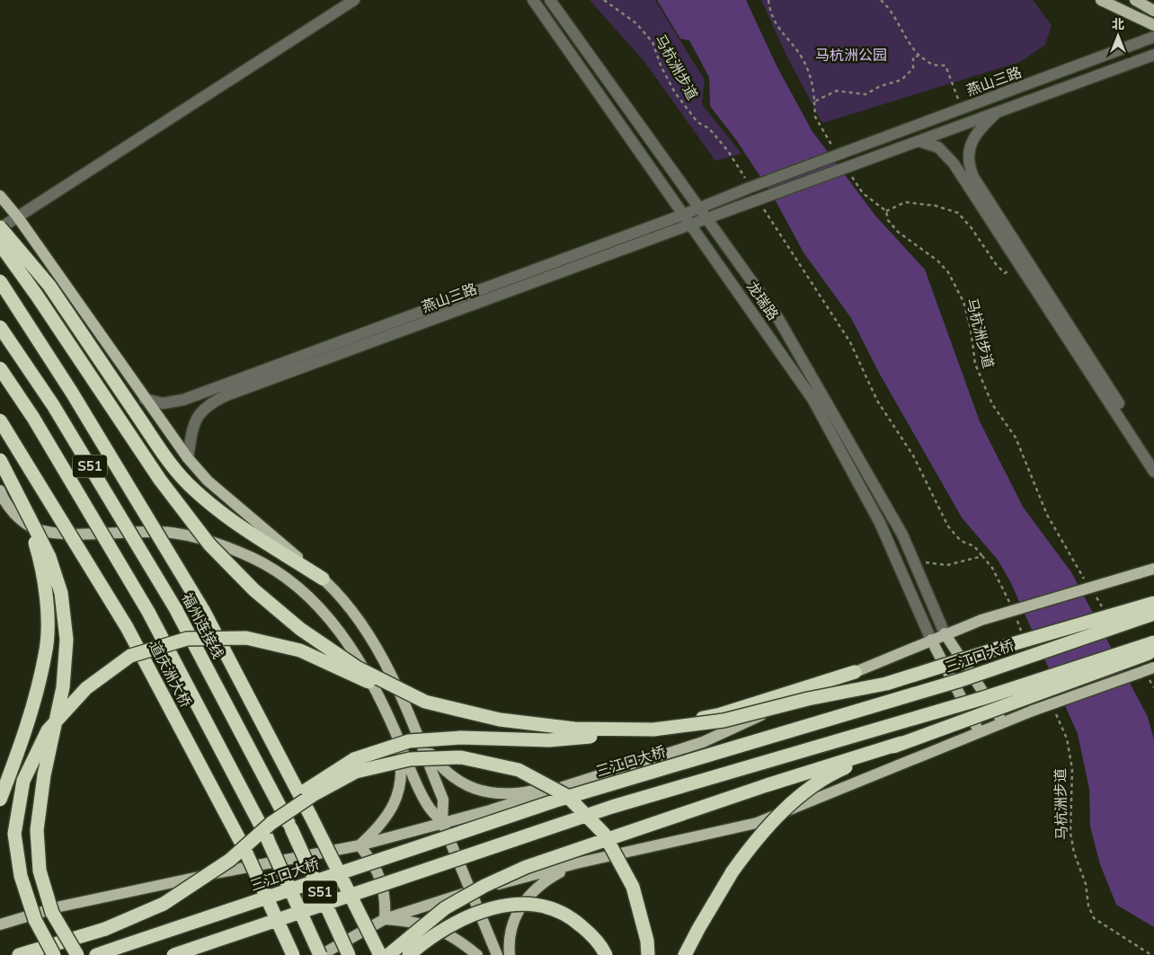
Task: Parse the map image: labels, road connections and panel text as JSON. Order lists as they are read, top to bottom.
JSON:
{
  "streets": {
    "highway": [
      "S51",
      "福州连接线",
      "三江口大桥",
      "道庆洲大桥"
    ],
    "street": ["燕山三路", "龙瑞路"],
    "path": ["马杭洲步道"]
  },
  "crossings": [
    ["马杭洲步道", "燕山三路"],
    ["燕山三路", "龙瑞路"]
  ],
  "parks": ["马杭洲公园"],
  "north": "top"
}
